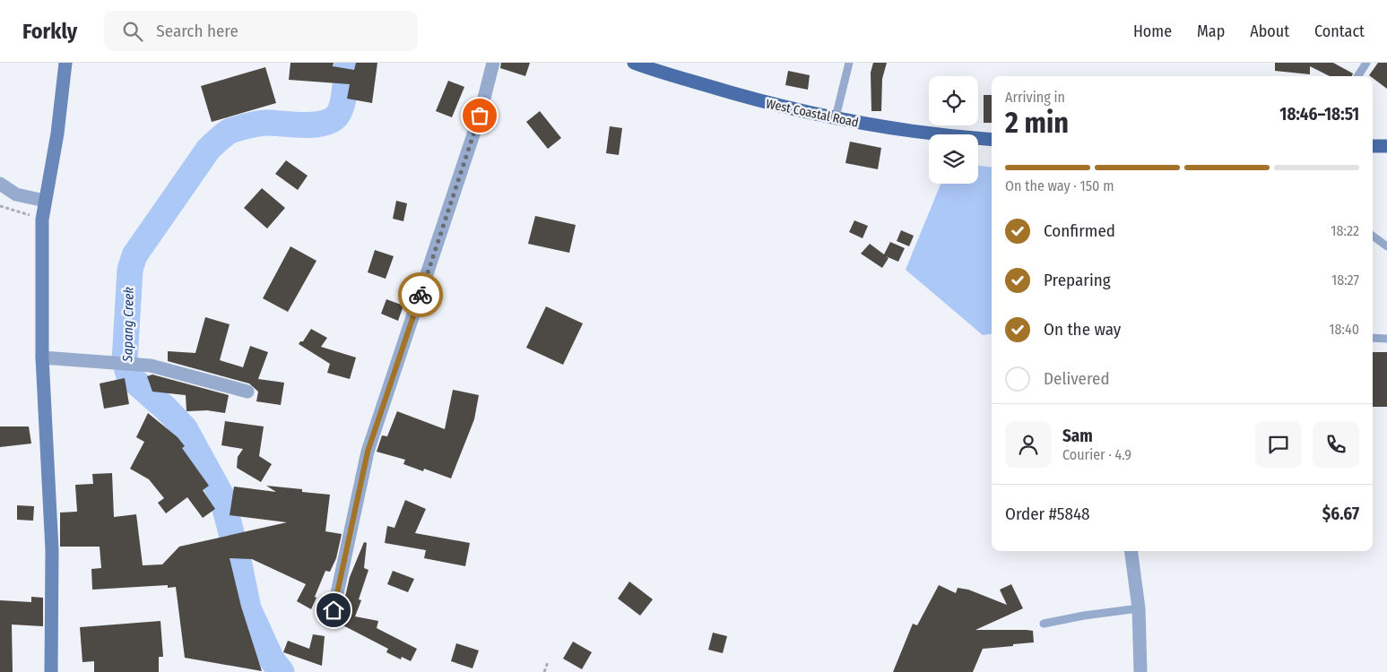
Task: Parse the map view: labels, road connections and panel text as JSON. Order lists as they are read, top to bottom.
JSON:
{
  "streets": {
    "main road": ["West Coastal Road"]
  },
  "water": ["Sapang Creek"],
  "page": {
    "header": "Forkly",
    "search": "Search here",
    "nav": [
      "Home",
      "Map",
      "About",
      "Contact"
    ],
    "heading": ["2 min", "Arriving in", "18:46–18:51"],
    "panel": [
      "Sam",
      "Courier · 4.9",
      "Order #5848",
      "$6.67"
    ],
    "bar": "On the way · 150 m",
    "list": [
      ["Confirmed", "18:22"],
      ["Preparing", "18:27"],
      ["On the way", "18:40"],
      "Delivered"
    ]
  }
}
